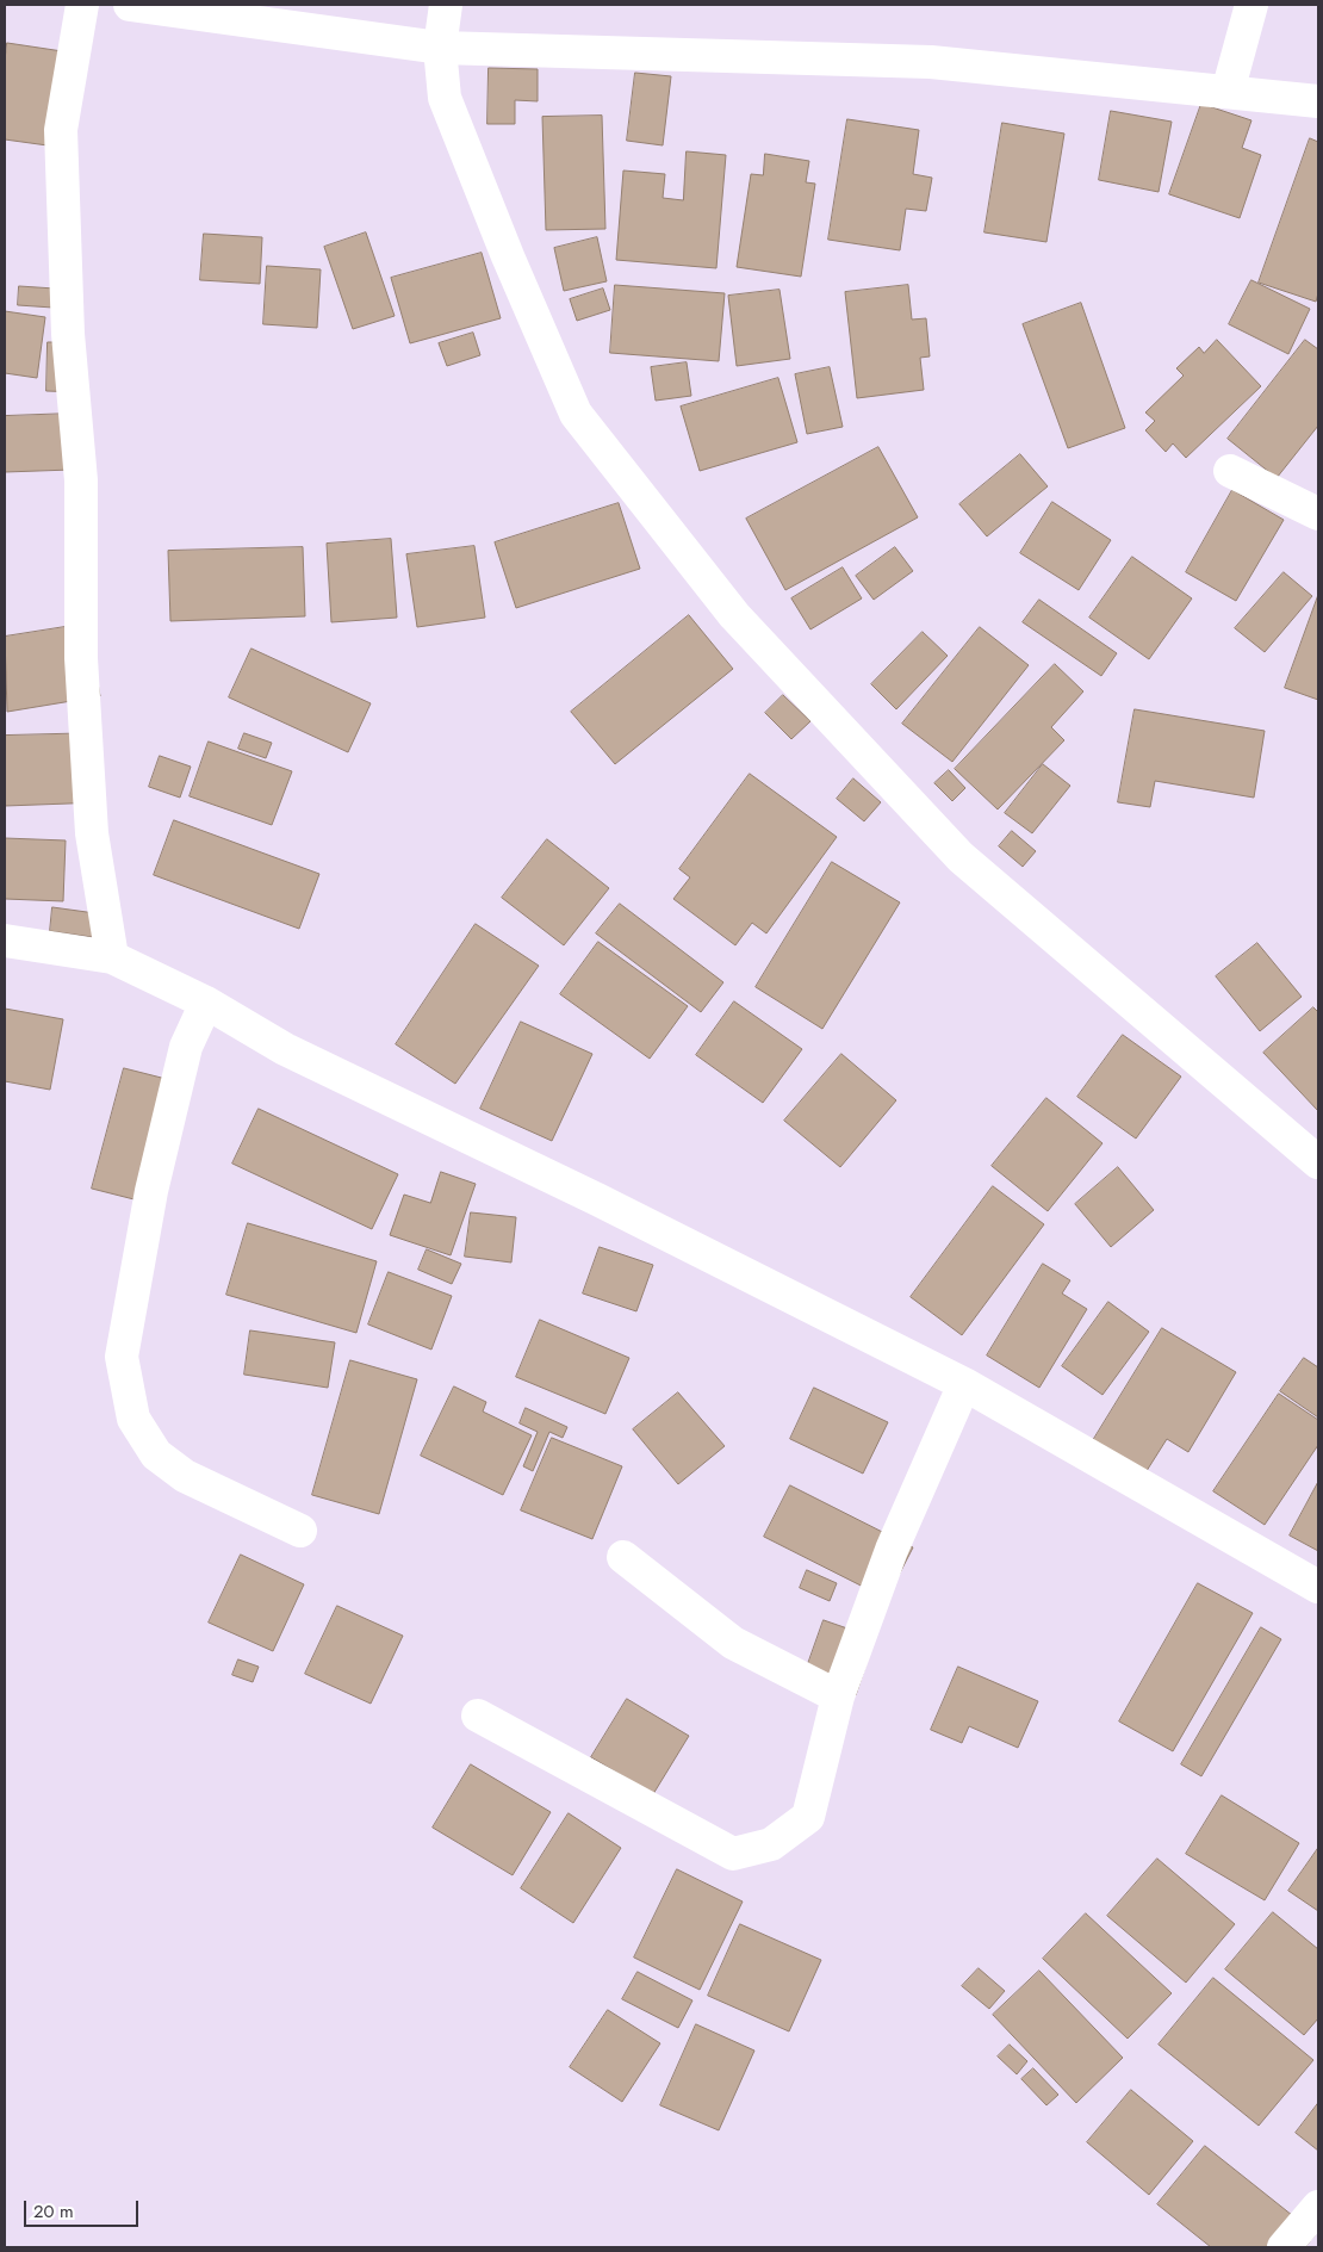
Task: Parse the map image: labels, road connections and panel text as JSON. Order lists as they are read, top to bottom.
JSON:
{
  "scale_bar": "20 m"
}
